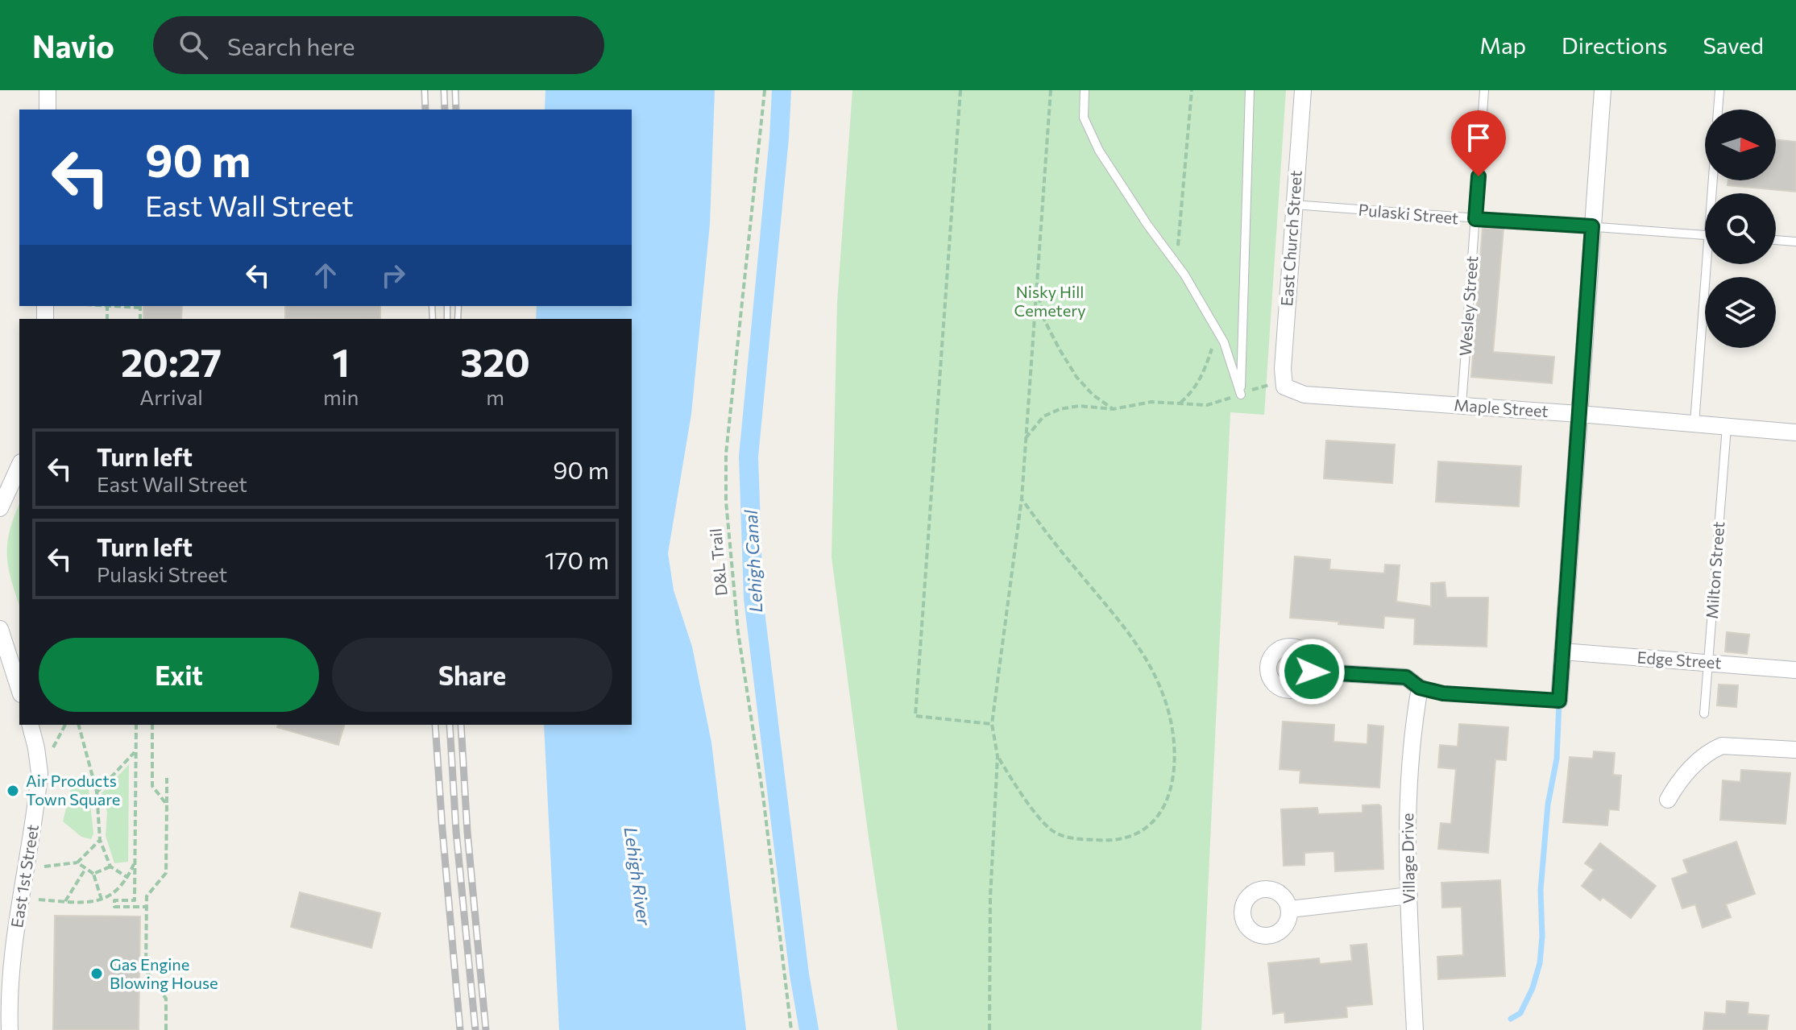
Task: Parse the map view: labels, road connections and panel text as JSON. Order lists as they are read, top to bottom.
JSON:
{
  "streets": {
    "street": [
      "East Church Street",
      "Maple Street",
      "Edge Street",
      "Village Drive",
      "East 1st Street"
    ],
    "lane": ["Pulaski Street", "Wesley Street", "Milton Street"],
    "path": ["D&L Trail"]
  },
  "crossings": [
    ["Pulaski Street", "East Church Street"],
    ["Pulaski Street", "Wesley Street"],
    ["East Church Street", "Maple Street"],
    ["Wesley Street", "Maple Street"],
    ["Maple Street", "Milton Street"],
    ["Milton Street", "Edge Street"]
  ],
  "water": ["Lehigh Canal", "Lehigh River"],
  "parks": ["Nisky Hill Cemetery"],
  "places": ["Air Products Town Square", "Gas Engine Blowing House"],
  "north": "right",
  "page": {
    "header": "Navio",
    "search": "Search here",
    "nav": ["Map", "Directions", "Saved"],
    "turn": ["90 m", "East Wall Street"],
    "eta": [
      "20:27",
      "Arrival",
      "1",
      "min",
      "320",
      "m"
    ],
    "list": [
      {
        "name": "Turn left",
        "note": "East Wall Street",
        "value": "90 m"
      },
      {
        "name": "Turn left",
        "note": "Pulaski Street",
        "value": "170 m"
      }
    ],
    "buttons": ["Exit", "Share"]
  }
}
